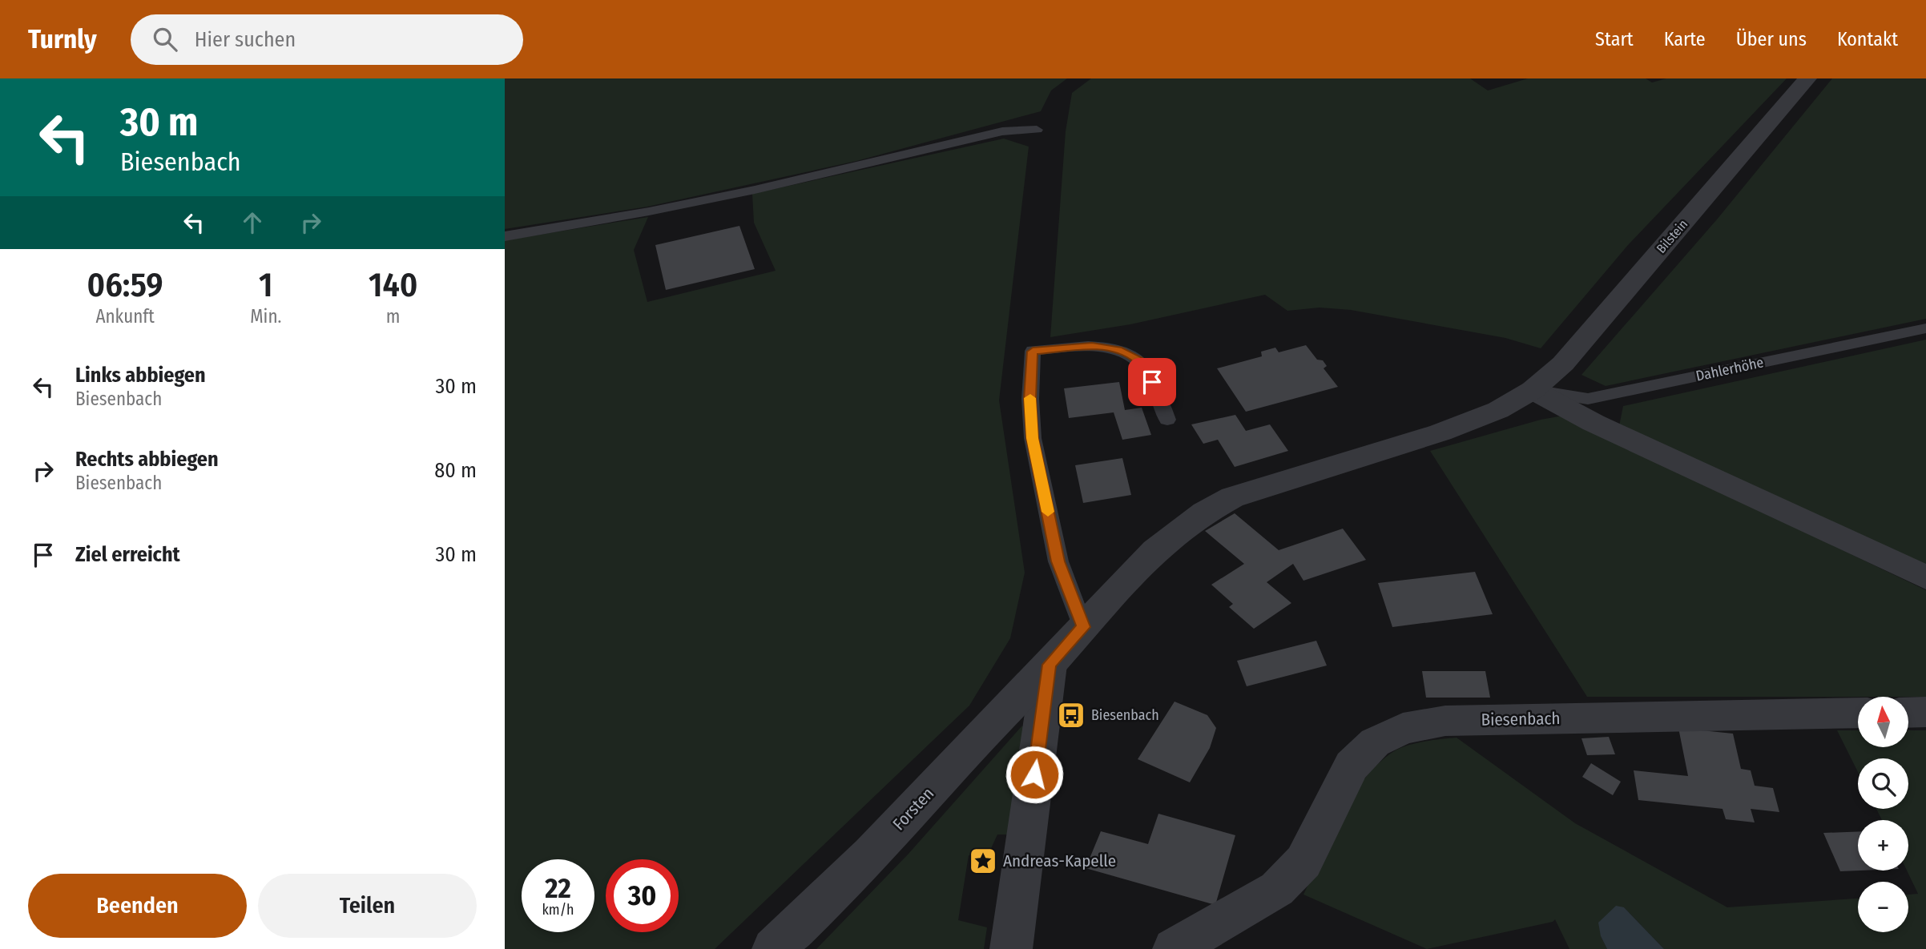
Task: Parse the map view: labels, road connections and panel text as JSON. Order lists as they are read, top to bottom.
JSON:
{
  "streets": {
    "street": ["Bilstein", "Biesenbach", "Forsten"],
    "lane": ["Dahlerhöhe"]
  },
  "crossings": [
    ["Bilstein", "Dahlerhöhe"]
  ],
  "places": {
    "bus stop": ["Biesenbach"],
    "place": ["Andreas-Kapelle"]
  },
  "north": "top",
  "page": {
    "header": "Turnly",
    "search": "Hier suchen",
    "nav": [
      "Start",
      "Karte",
      "Über uns",
      "Kontakt"
    ],
    "turn": ["30 m", "Biesenbach"],
    "eta": [
      "06:59",
      "Ankunft",
      "1",
      "Min.",
      "140",
      "m"
    ],
    "list": [
      {
        "name": "Links abbiegen",
        "note": "Biesenbach",
        "value": "30 m"
      },
      {
        "name": "Rechts abbiegen",
        "note": "Biesenbach",
        "value": "80 m"
      },
      {
        "name": "Ziel erreicht",
        "value": "30 m"
      }
    ],
    "map_buttons": ["+", "−"],
    "speed": "22 km/h",
    "limit": "30",
    "buttons": ["Beenden", "Teilen"]
  }
}
